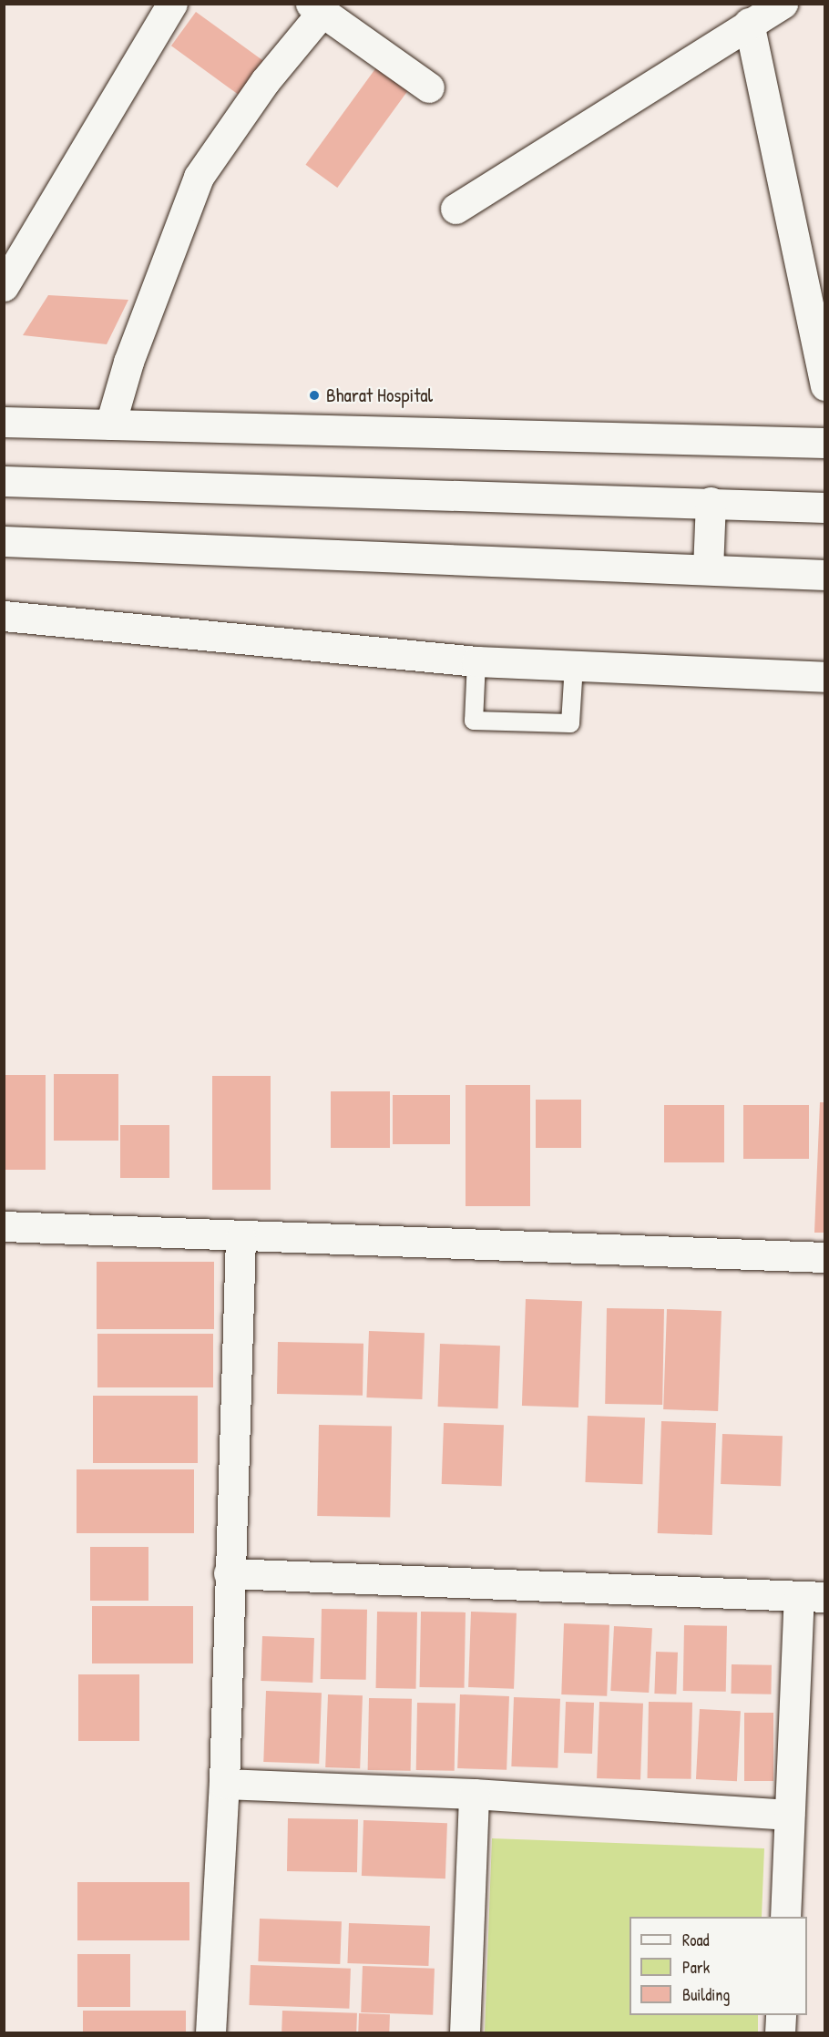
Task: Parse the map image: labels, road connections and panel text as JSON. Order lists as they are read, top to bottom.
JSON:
{
  "places": ["Bharat Hospital"],
  "legend": ["Road", "Park", "Building"]
}
